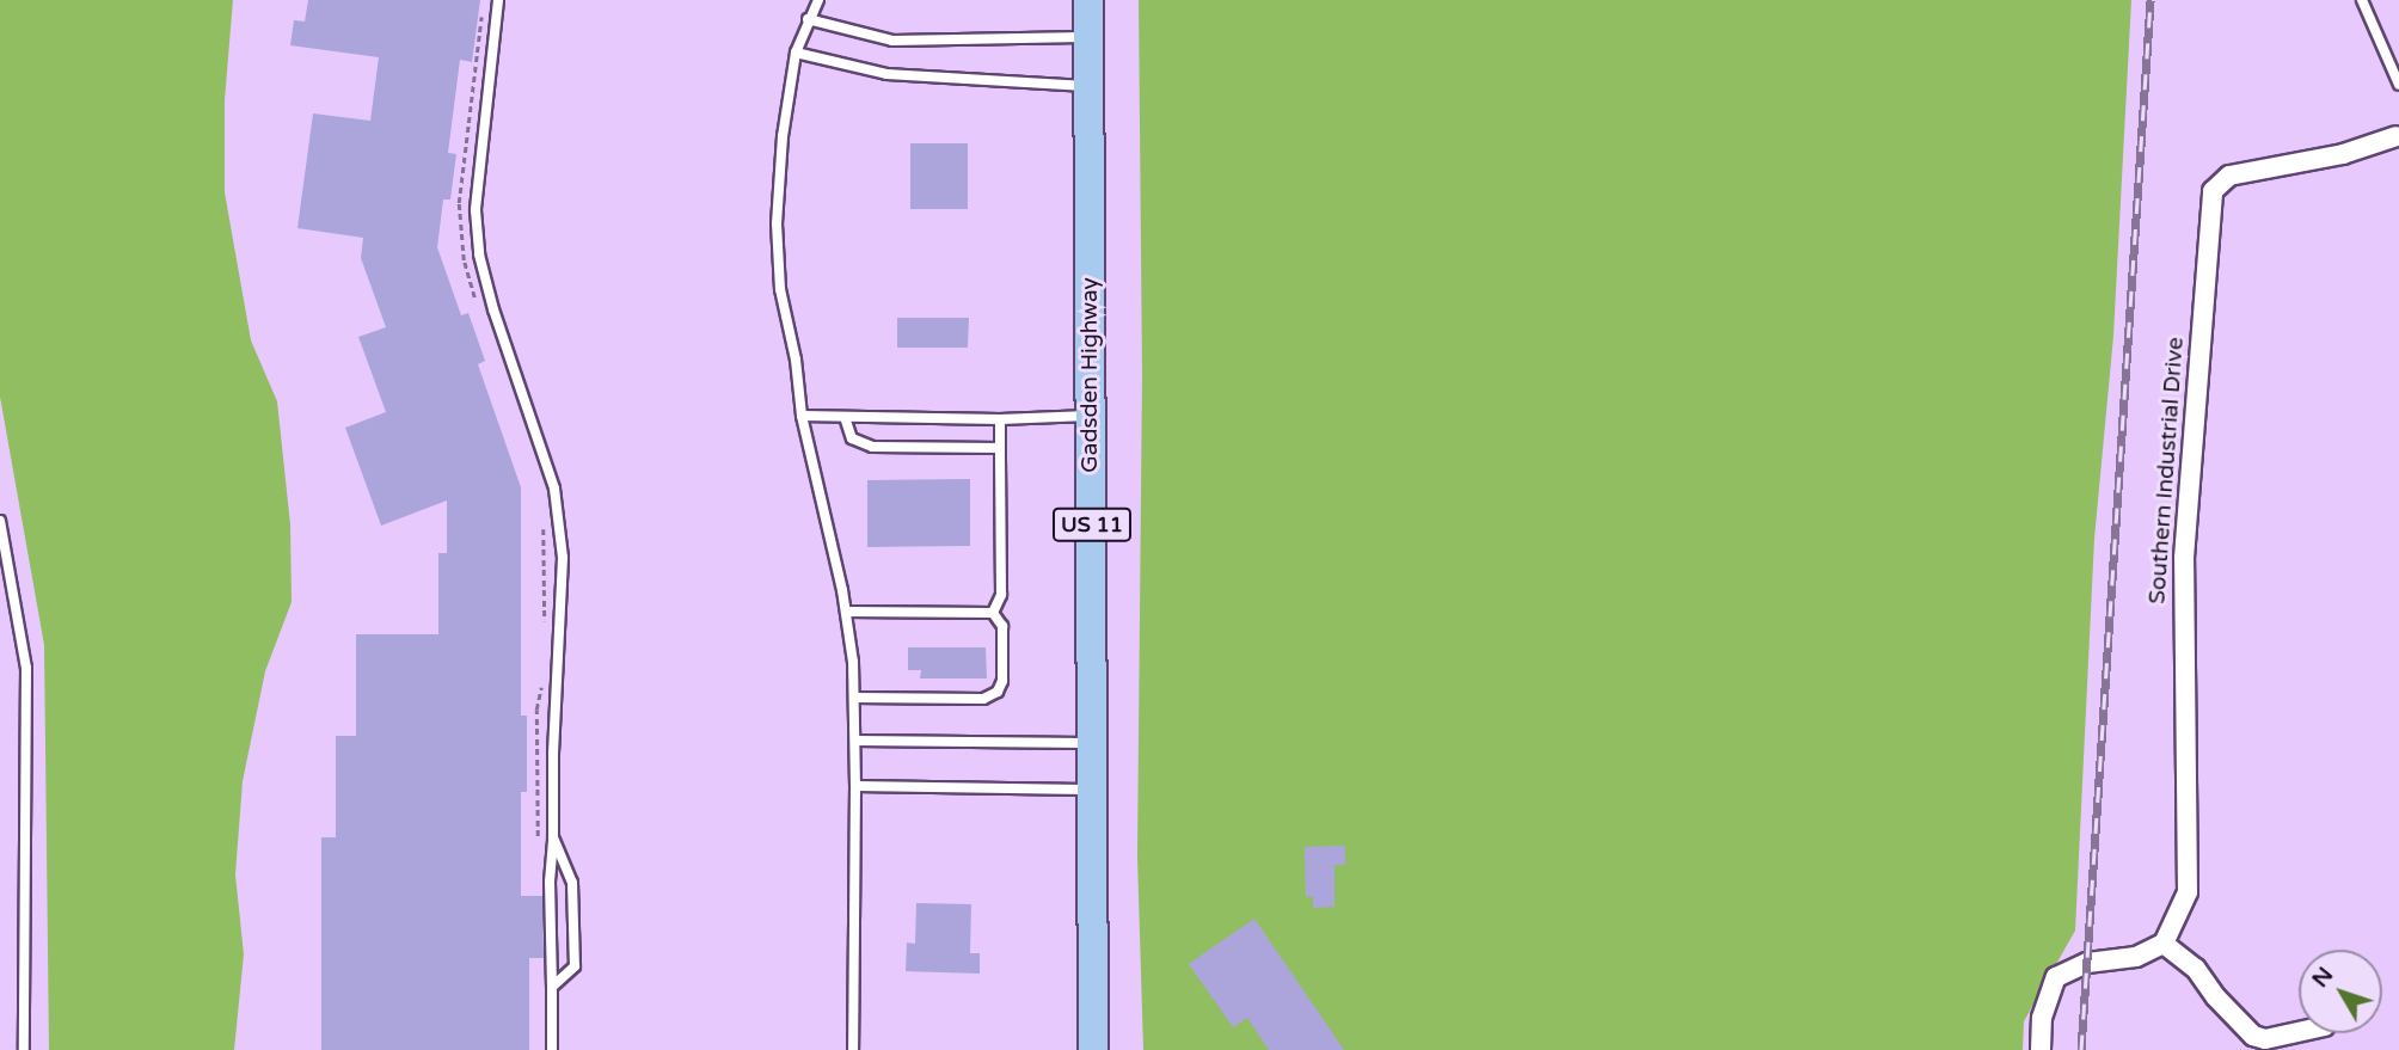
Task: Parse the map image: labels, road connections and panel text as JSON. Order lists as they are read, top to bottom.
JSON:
{
  "streets": {
    "main road": ["Gadsden Highway", "US 11"],
    "street": ["Southern Industrial Drive"]
  },
  "north": "top left"
}
